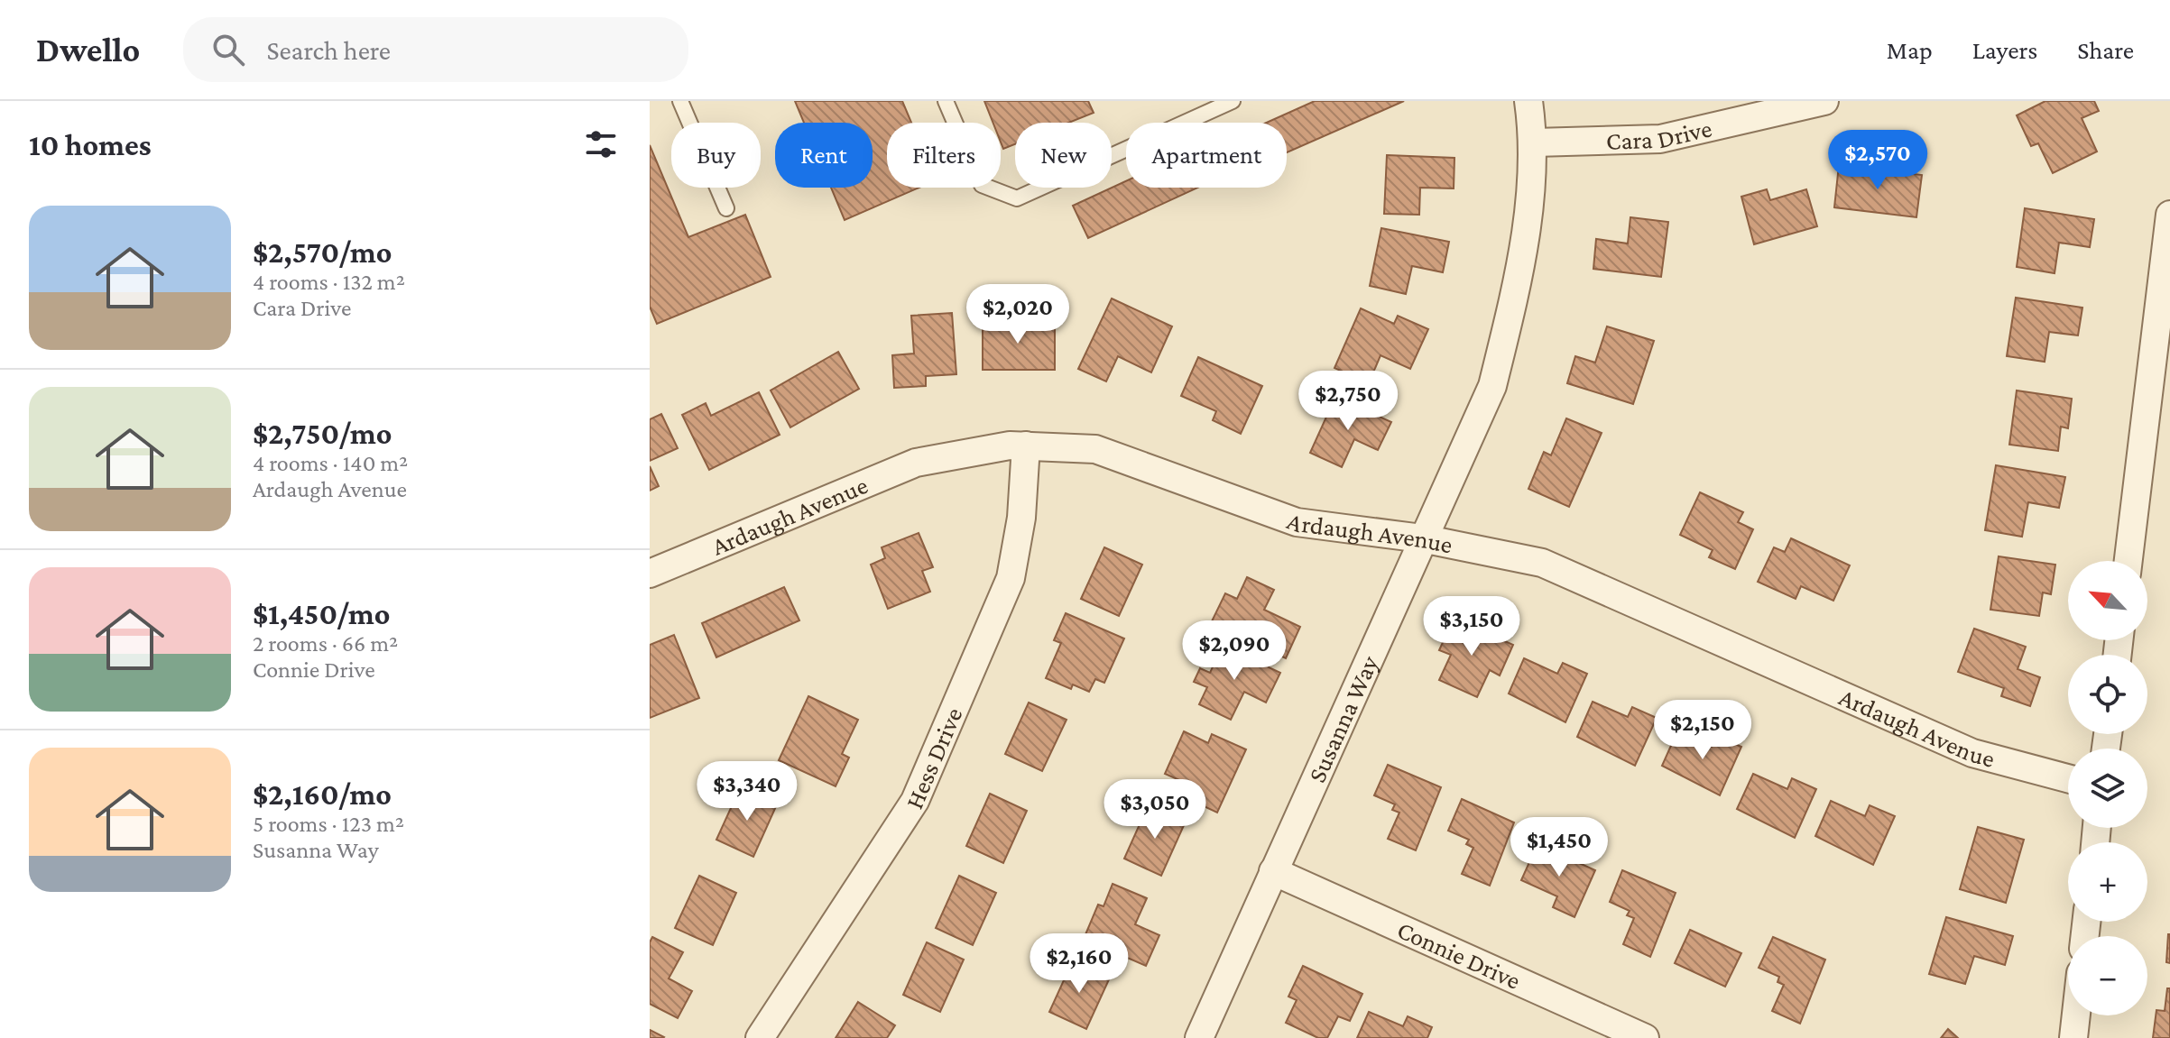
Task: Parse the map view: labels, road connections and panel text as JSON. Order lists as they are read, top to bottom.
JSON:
{
  "streets": {
    "street": [
      "Cara Drive",
      "Ardaugh Avenue",
      "Susanna Way",
      "Hess Drive",
      "Connie Drive"
    ]
  },
  "crossings": [
    ["Cara Drive", "Susanna Way"],
    ["Ardaugh Avenue", "Susanna Way"],
    ["Ardaugh Avenue", "Hess Drive"],
    ["Susanna Way", "Connie Drive"]
  ],
  "north": "top left",
  "page": {
    "header": "Dwello",
    "search": "Search here",
    "nav": ["Map", "Layers", "Share"],
    "heading": "10 homes",
    "chip": [
      "Buy",
      "Rent",
      "Filters",
      "New",
      "Apartment"
    ],
    "price": [
      "$2,570",
      "$2,020",
      "$2,750",
      "$3,150",
      "$2,090",
      "$2,150",
      "$3,340",
      "$3,050",
      "$1,450",
      "$2,160"
    ],
    "list": [
      {
        "name": "$2,570/mo",
        "note": "4 rooms · 132 m² · Cara Drive"
      },
      {
        "name": "$2,750/mo",
        "note": "4 rooms · 140 m² · Ardaugh Avenue"
      },
      {
        "name": "$1,450/mo",
        "note": "2 rooms · 66 m² · Connie Drive"
      },
      {
        "name": "$2,160/mo",
        "note": "5 rooms · 123 m² · Susanna Way"
      }
    ],
    "map_buttons": ["+", "−"]
  }
}
